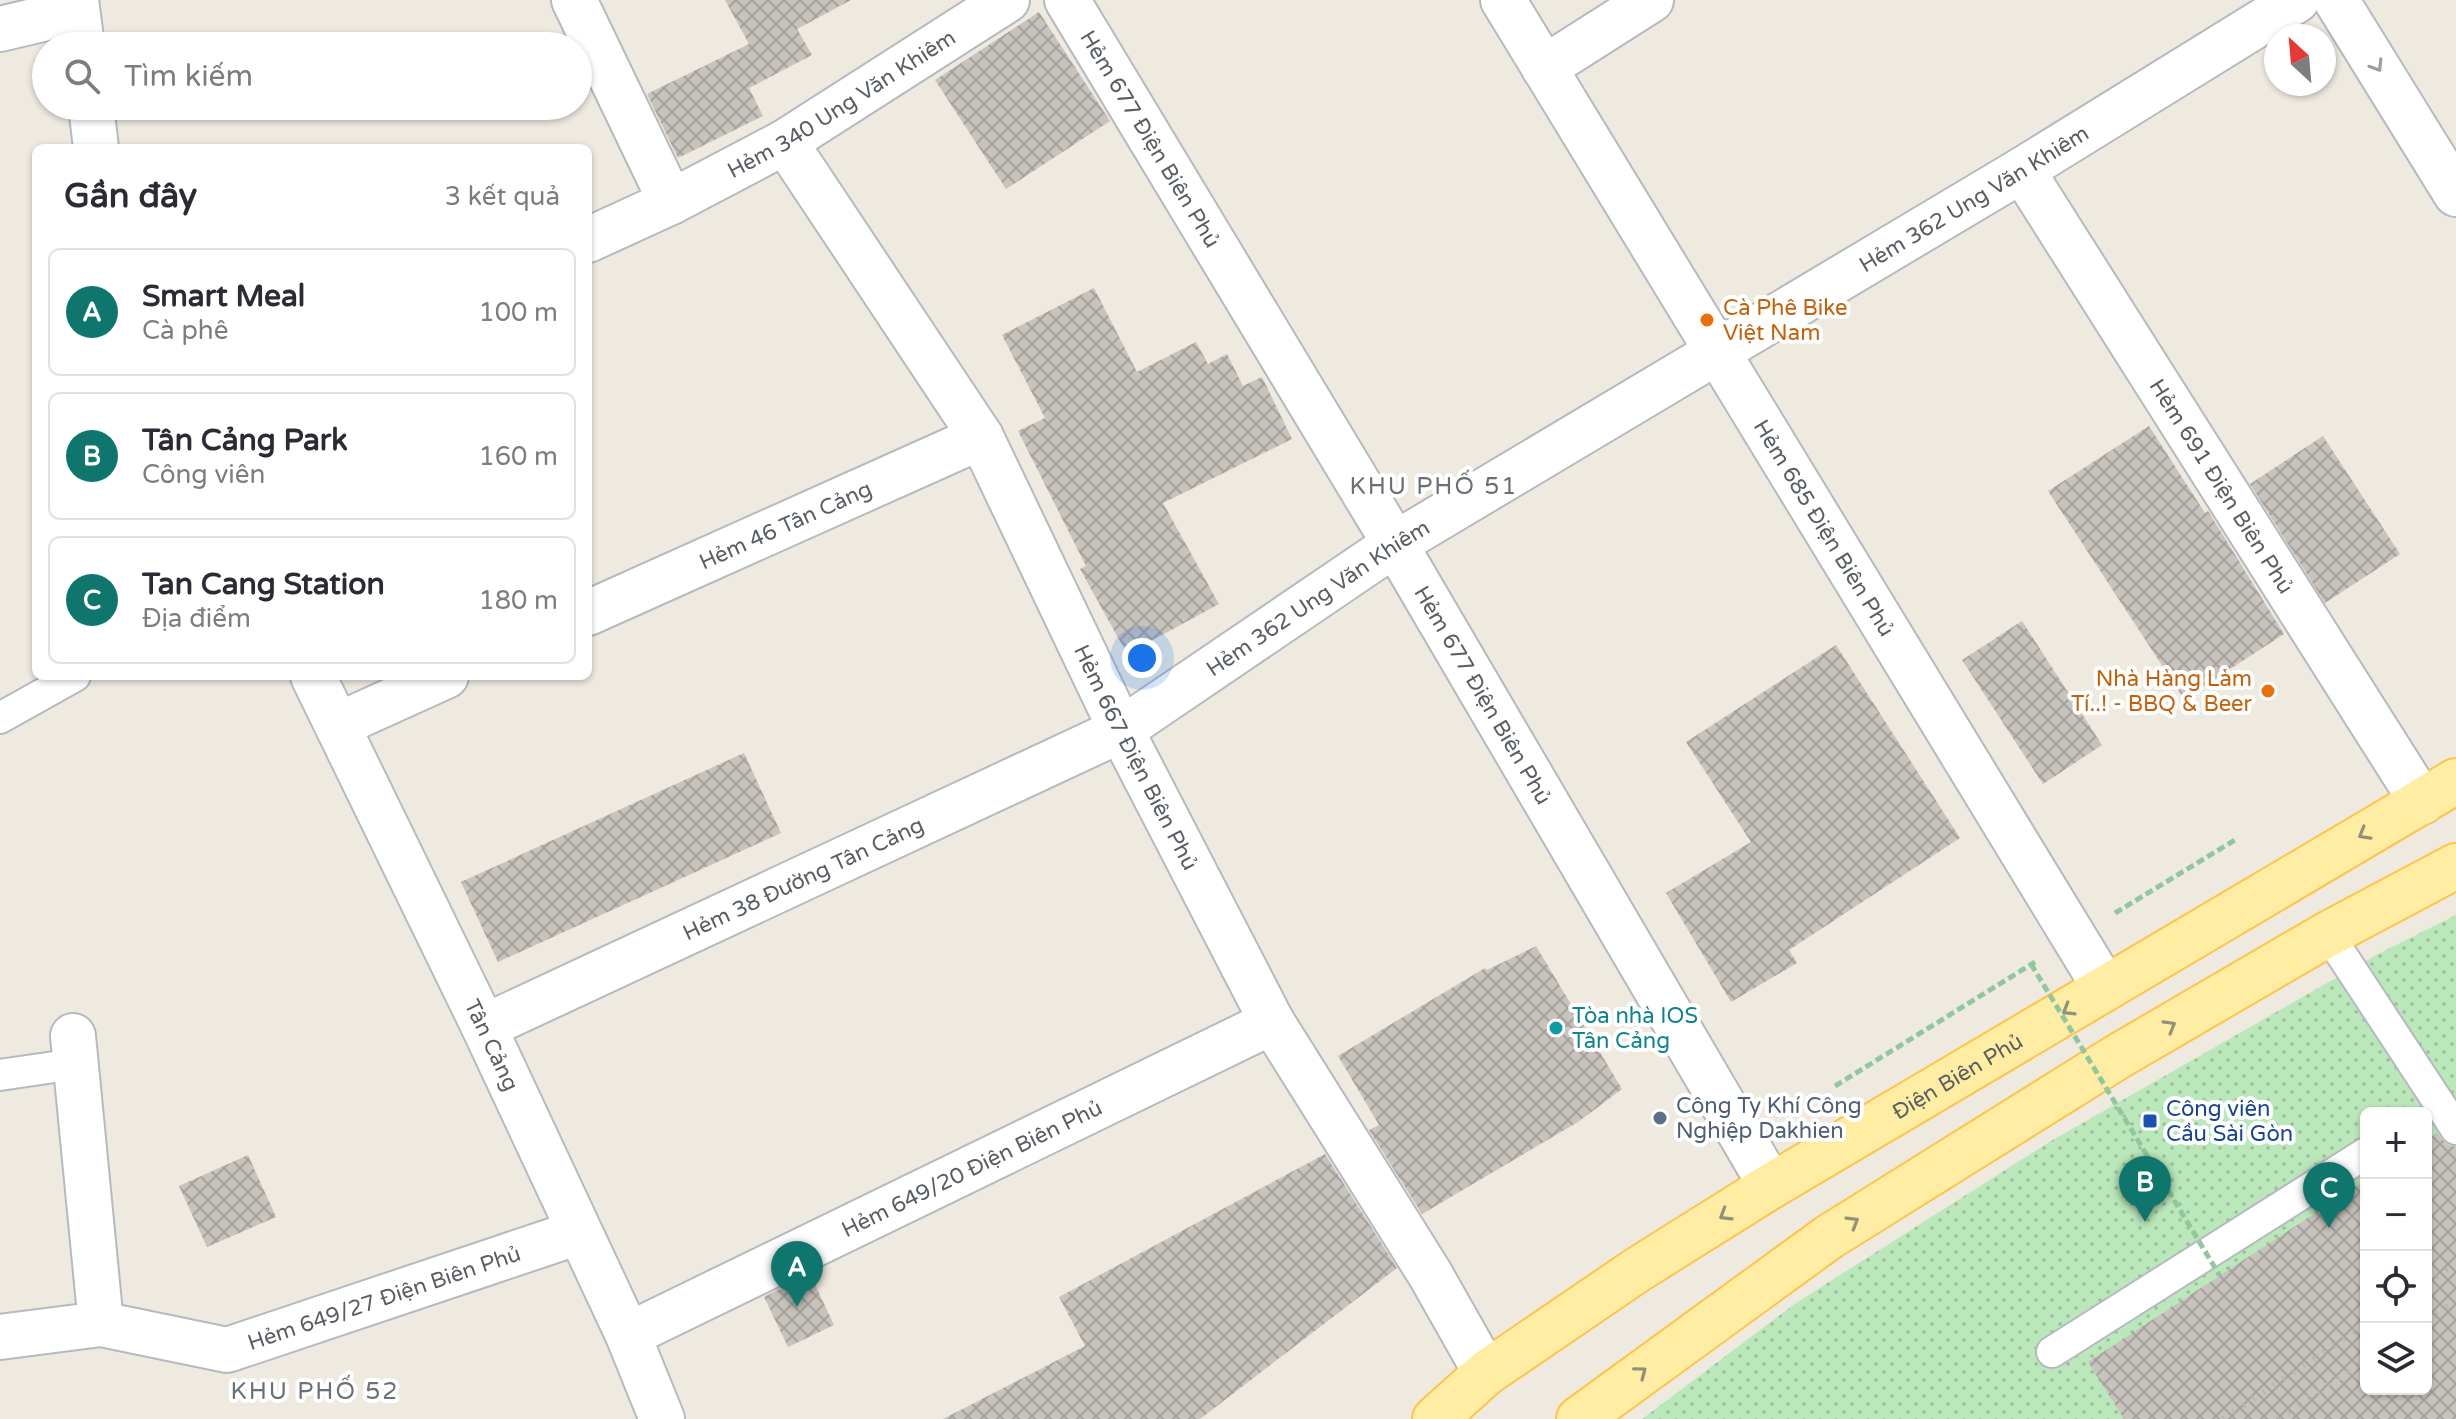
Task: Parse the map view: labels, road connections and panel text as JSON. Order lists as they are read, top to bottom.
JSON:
{
  "streets": {
    "main road": ["Điện Biên Phủ"],
    "street": [
      "Hẻm 340 Ung Văn Khiêm",
      "Hẻm 677 Điện Biên Phủ",
      "Hẻm 362 Ung Văn Khiêm",
      "Hẻm 691 Điện Biên Phủ",
      "Hẻm 46 Tân Cảng",
      "Hẻm 685 Điện Biên Phủ",
      "Hẻm 667 Điện Biên Phủ",
      "Hẻm 38 Đường Tân Cảng",
      "Tân Cảng",
      "Hẻm 649/20 Điện Biên Phủ",
      "Hẻm 649/27 Điện Biên Phủ"
    ]
  },
  "crossings": [
    ["Hẻm 340 Ung Văn Khiêm", "Hẻm 667 Điện Biên Phủ"],
    ["Hẻm 677 Điện Biên Phủ", "Hẻm 362 Ung Văn Khiêm"],
    ["Hẻm 677 Điện Biên Phủ", "Điện Biên Phủ"],
    ["Hẻm 362 Ung Văn Khiêm", "Hẻm 691 Điện Biên Phủ"],
    ["Hẻm 362 Ung Văn Khiêm", "Hẻm 685 Điện Biên Phủ"],
    ["Hẻm 362 Ung Văn Khiêm", "Hẻm 667 Điện Biên Phủ"],
    ["Hẻm 362 Ung Văn Khiêm", "Hẻm 38 Đường Tân Cảng"],
    ["Hẻm 691 Điện Biên Phủ", "Điện Biên Phủ"],
    ["Hẻm 46 Tân Cảng", "Hẻm 667 Điện Biên Phủ"],
    ["Hẻm 685 Điện Biên Phủ", "Điện Biên Phủ"],
    ["Hẻm 667 Điện Biên Phủ", "Hẻm 38 Đường Tân Cảng"],
    ["Hẻm 667 Điện Biên Phủ", "Điện Biên Phủ"],
    ["Hẻm 667 Điện Biên Phủ", "Hẻm 649/20 Điện Biên Phủ"],
    ["Hẻm 38 Đường Tân Cảng", "Tân Cảng"],
    ["Tân Cảng", "Hẻm 649/20 Điện Biên Phủ"],
    ["Tân Cảng", "Hẻm 649/27 Điện Biên Phủ"]
  ],
  "districts": ["KHU PHỐ 51", "KHU PHỐ 52"],
  "places": {
    "other": [
      "Cà Phê Bike Việt Nam",
      "Nhà Hàng Làm Tí..! - BBQ & Beer",
      "Tòa nhà IOS Tân Cảng",
      "Công Ty Khí Công Nghiệp Dakhien"
    ],
    "transit": ["Công viên Cầu Sài Gòn"]
  },
  "north": "top left",
  "page": {
    "search": "Tìm kiếm",
    "heading": ["Gần đây", "3 kết quả"],
    "list": [
      {
        "mark": "A",
        "name": "Smart Meal",
        "note": "Cà phê",
        "value": "100 m"
      },
      {
        "mark": "B",
        "name": "Tân Cảng Park",
        "note": "Công viên",
        "value": "160 m"
      },
      {
        "mark": "C",
        "name": "Tan Cang Station",
        "note": "Địa điểm",
        "value": "180 m"
      }
    ],
    "map_buttons": ["+", "−"],
    "pins": ["B", "C", "A"]
  }
}
